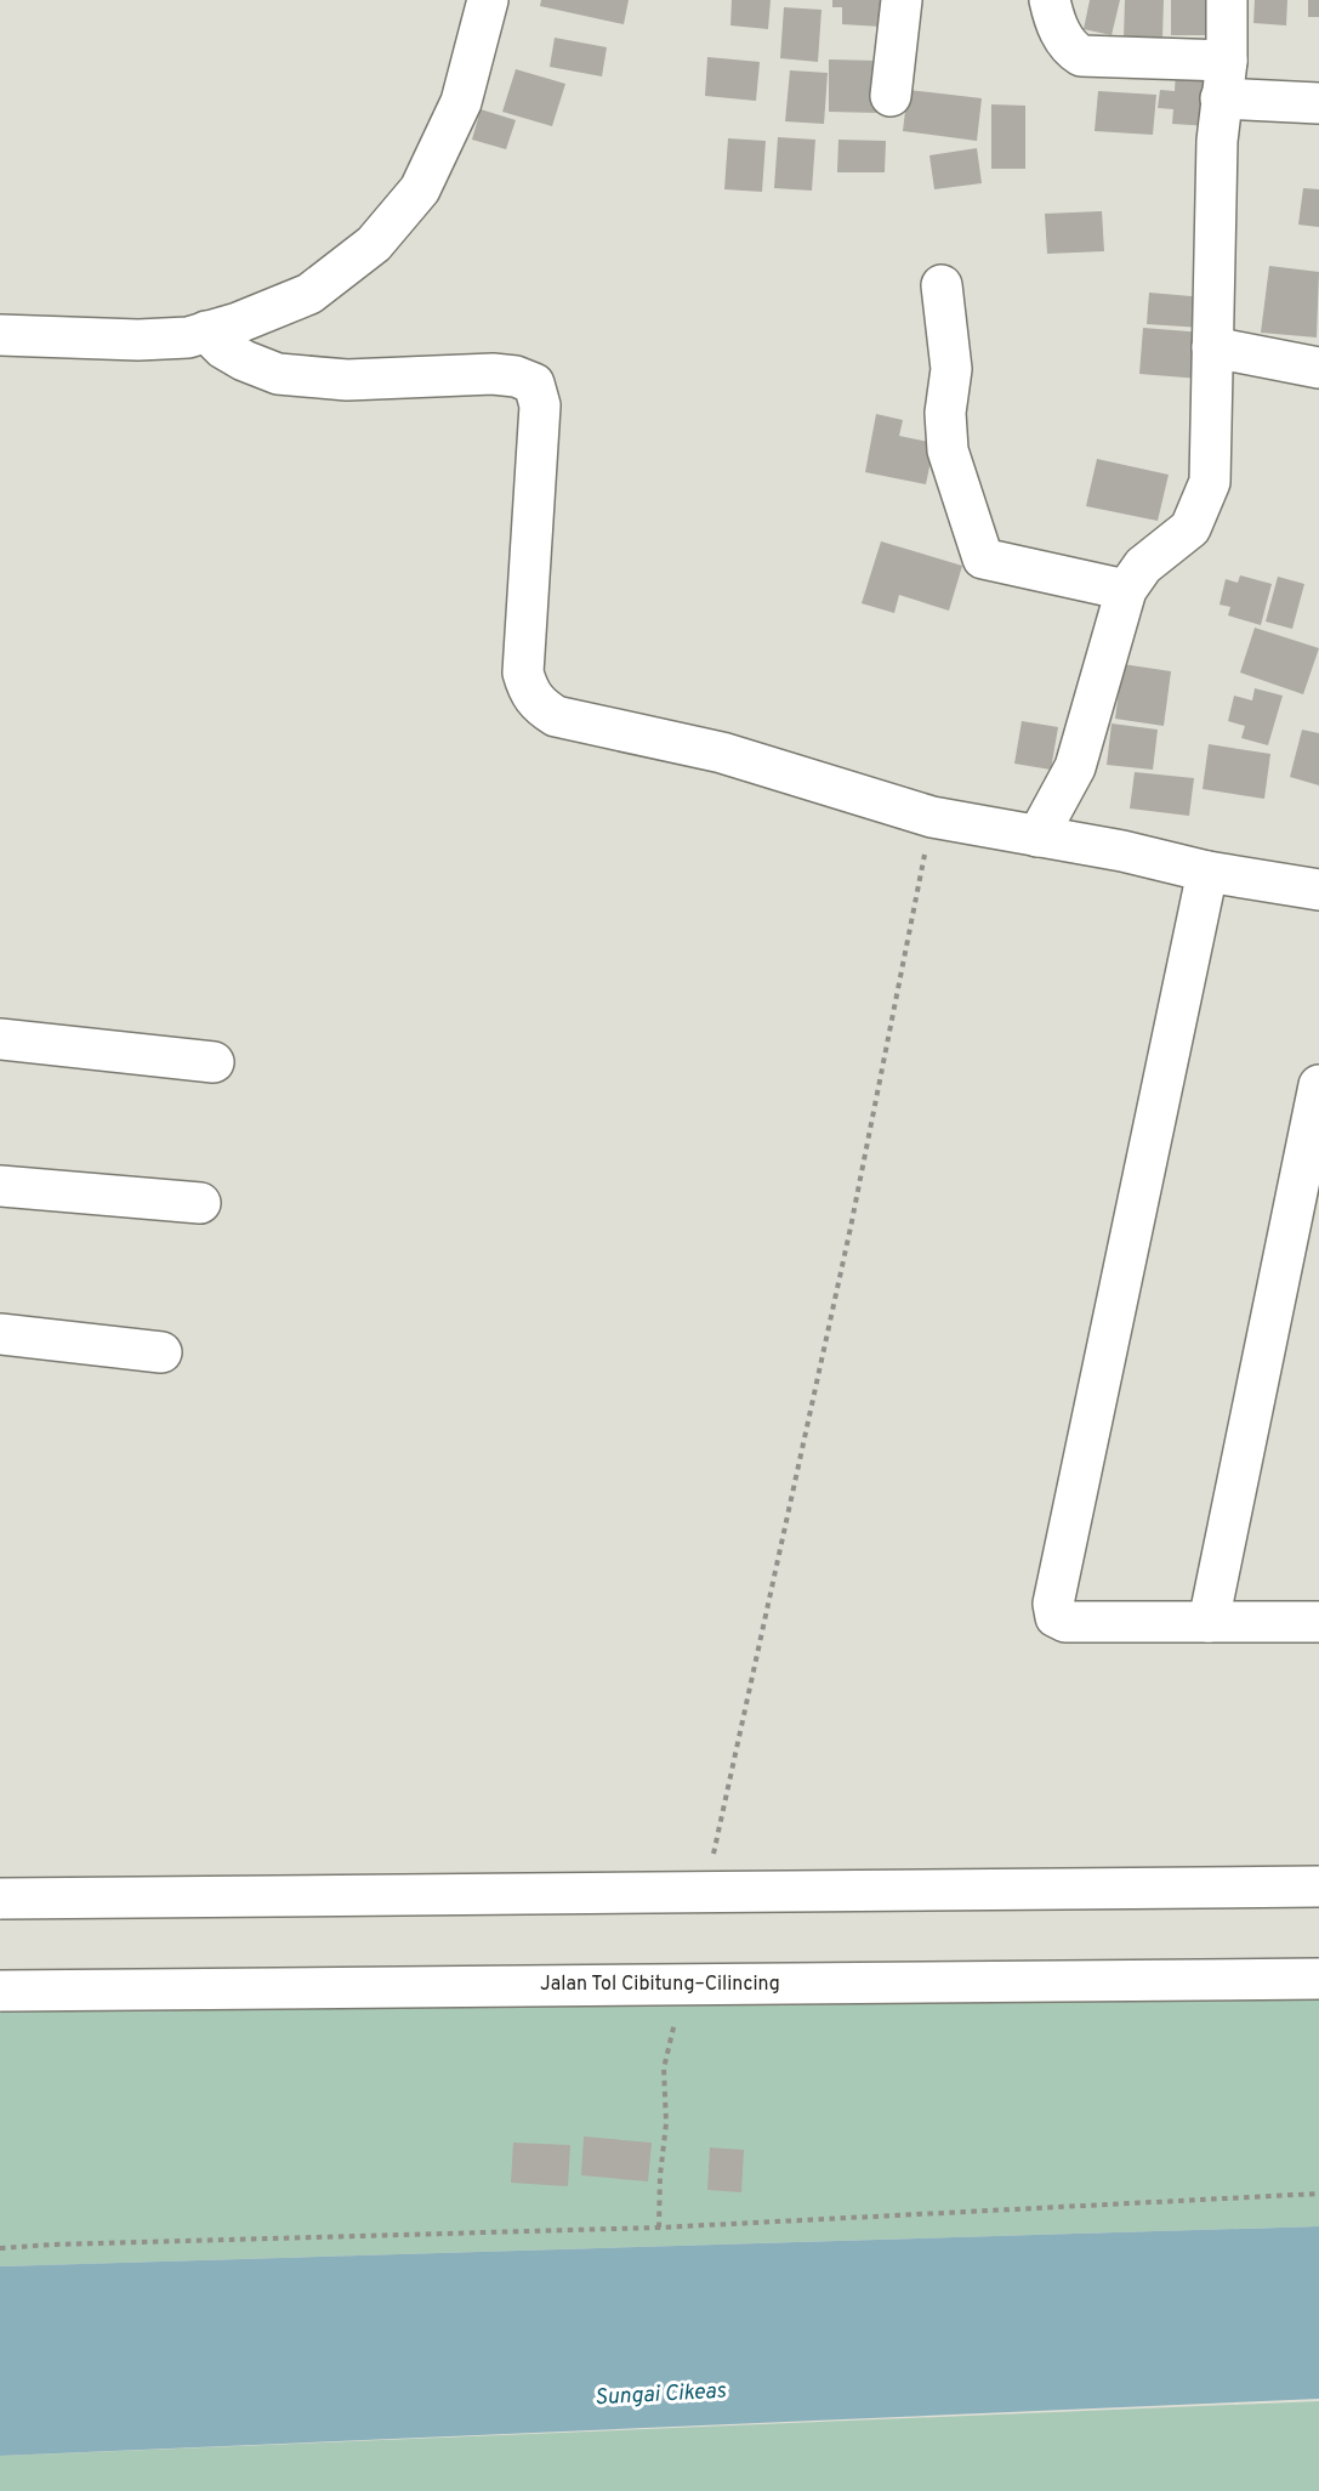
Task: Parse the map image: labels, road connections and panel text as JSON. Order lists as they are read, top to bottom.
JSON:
{
  "streets": {
    "main road": ["Jalan Tol Cibitung–Cilincing"]
  },
  "water": ["Sungai Cikeas"]
}
